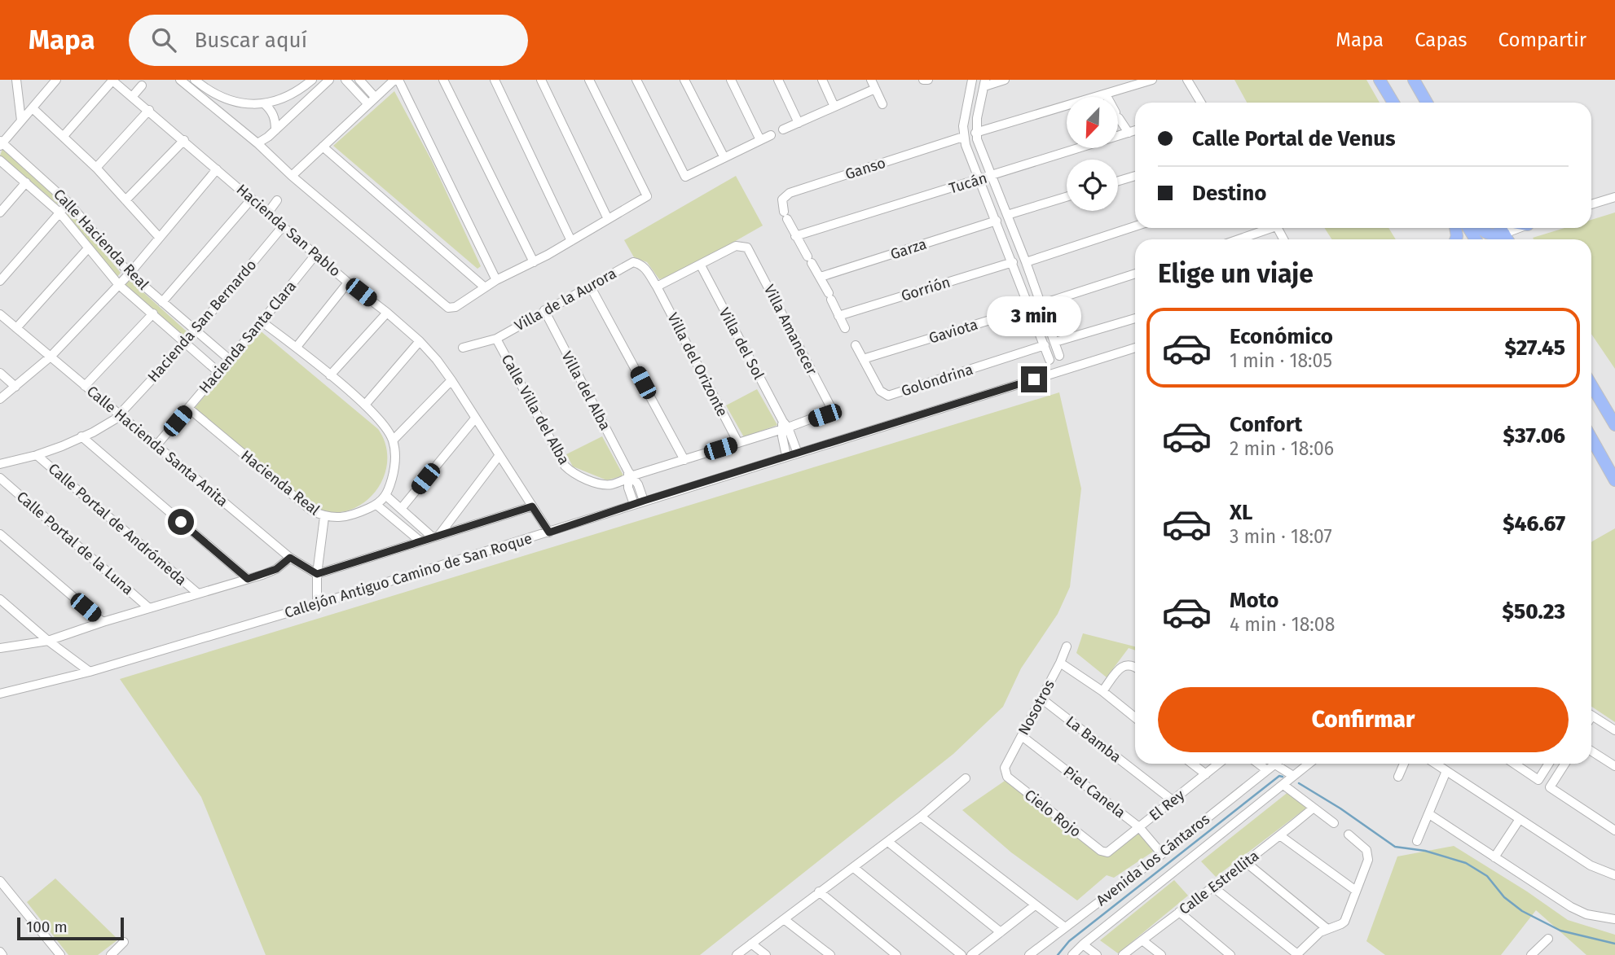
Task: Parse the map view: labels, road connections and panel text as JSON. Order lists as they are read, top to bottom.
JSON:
{
  "streets": {
    "street": [
      "Ganso",
      "Tucán",
      "Hacienda San Pablo",
      "Calle Hacienda Real",
      "Garza",
      "Gorrión",
      "Villa de la Aurora",
      "Hacienda San Bernardo",
      "Villa Amanecer",
      "Gaviota",
      "Hacienda Santa Clara",
      "Villa del Sol",
      "Villa del Orizonte",
      "Golondrina",
      "Villa del Alba",
      "Calle Villa del Alba",
      "Calle Hacienda Santa Anita",
      "Hacienda Real",
      "Calle Portal de Andrómeda",
      "Calle Portal de la Luna",
      "Callejón Antiguo Camino de San Roque",
      "Nosotros",
      "La Bamba",
      "Piel Canela",
      "El Rey",
      "Cielo Rojo",
      "Avenida los Cántaros",
      "Calle Estrellita"
    ]
  },
  "crossings": [
    ["Ganso", "Tucán"],
    ["Hacienda San Pablo", "Hacienda San Bernardo"],
    ["Hacienda San Pablo", "Hacienda Santa Clara"],
    ["Hacienda San Pablo", "Callejón Antiguo Camino de San Roque"],
    ["Calle Hacienda Real", "Hacienda San Bernardo"],
    ["Calle Hacienda Real", "Hacienda Santa Clara"],
    ["Villa de la Aurora", "Villa del Orizonte"],
    ["Villa de la Aurora", "Villa del Alba"],
    ["Villa de la Aurora", "Calle Villa del Alba"],
    ["Hacienda San Bernardo", "Calle Hacienda Santa Anita"],
    ["Hacienda San Bernardo", "Calle Portal de Andrómeda"],
    ["Villa Amanecer", "Villa del Sol"],
    ["Gaviota", "Golondrina"],
    ["Hacienda Santa Clara", "Calle Hacienda Santa Anita"],
    ["Hacienda Santa Clara", "Hacienda Real"],
    ["Villa del Sol", "Callejón Antiguo Camino de San Roque"],
    ["Villa del Alba", "Calle Villa del Alba"],
    ["Villa del Alba", "Callejón Antiguo Camino de San Roque"],
    ["Nosotros", "La Bamba"],
    ["Nosotros", "Piel Canela"],
    ["Nosotros", "Cielo Rojo"],
    ["La Bamba", "El Rey"],
    ["Piel Canela", "El Rey"],
    ["Piel Canela", "Avenida los Cántaros"],
    ["El Rey", "Cielo Rojo"]
  ],
  "scale_bar": "100 m",
  "north": "bottom left",
  "page": {
    "header": "Mapa",
    "search": "Buscar aquí",
    "nav": ["Mapa", "Capas", "Compartir"],
    "banner": ["Calle Portal de Venus", "Destino"],
    "heading": "Elige un viaje",
    "bubble": "3 min",
    "list": [
      {
        "name": "Económico",
        "note": "1 min · 18:05",
        "value": "$27.45"
      },
      {
        "name": "Confort",
        "note": "2 min · 18:06",
        "value": "$37.06"
      },
      {
        "name": "XL",
        "note": "3 min · 18:07",
        "value": "$46.67"
      },
      {
        "name": "Moto",
        "note": "4 min · 18:08",
        "value": "$50.23"
      }
    ],
    "buttons": "Confirmar",
    "scale": "100 m"
  }
}
